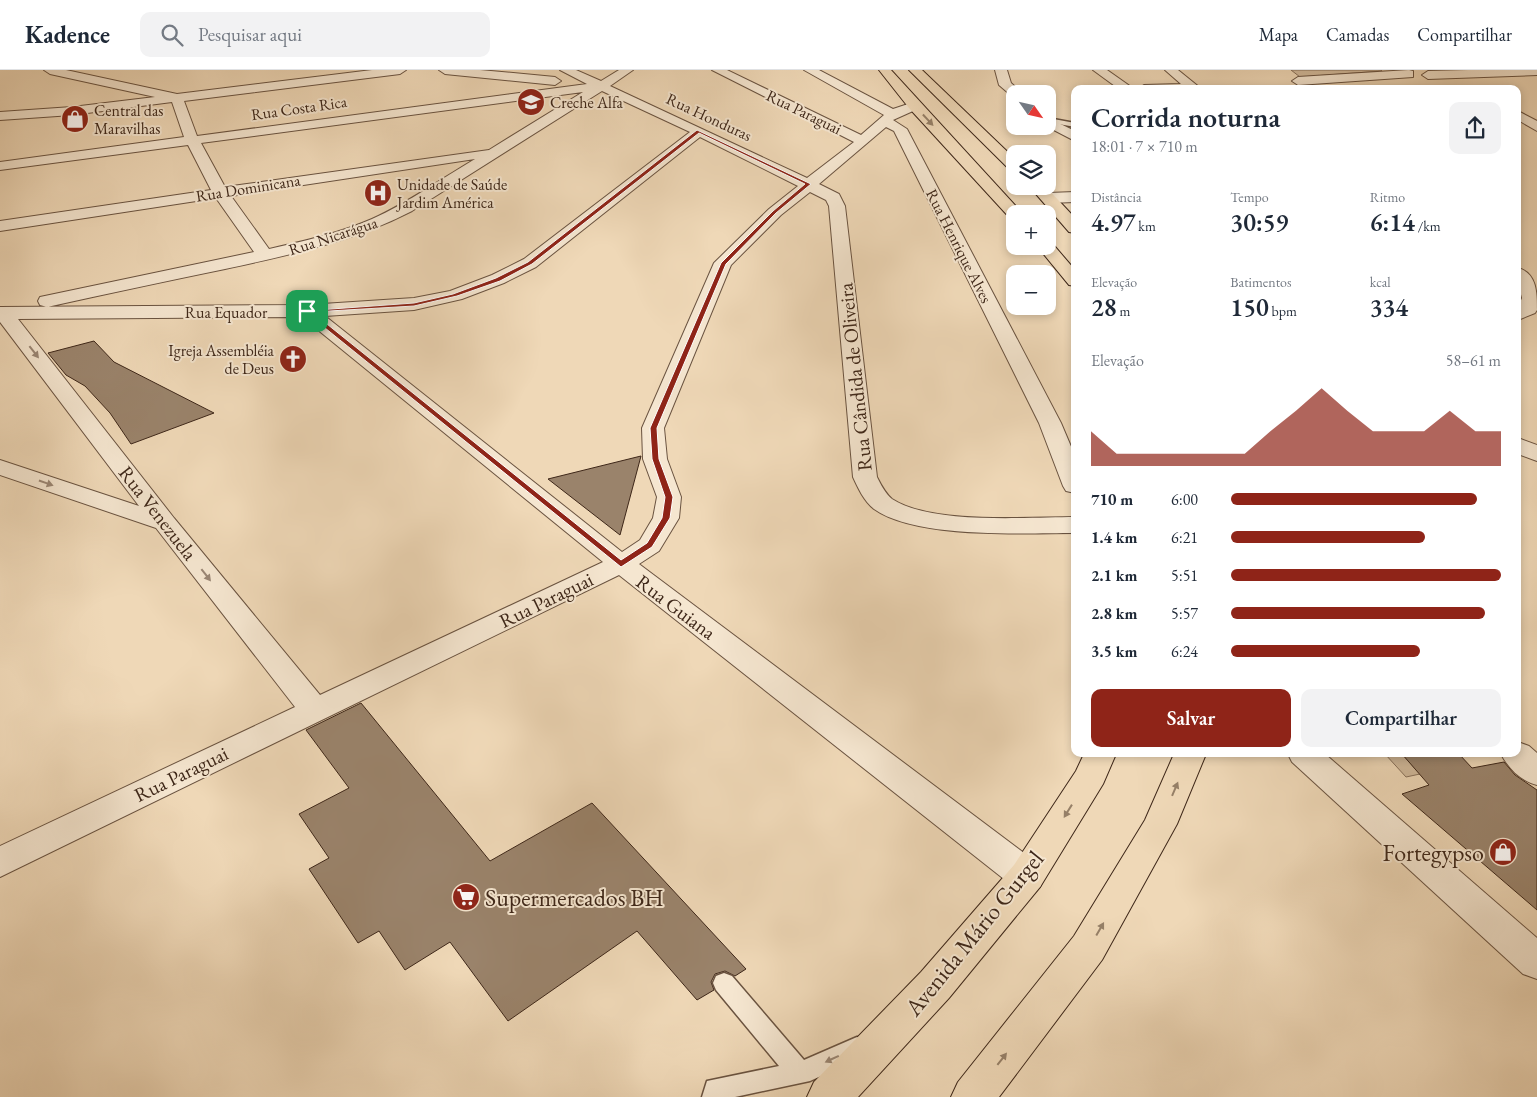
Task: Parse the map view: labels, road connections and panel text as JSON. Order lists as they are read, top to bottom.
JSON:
{
  "streets": {
    "main road": ["Avenida Mário Gurgel"],
    "street": [
      "Rua Costa Rica",
      "Rua Paraguai",
      "Rua Honduras",
      "Rua Dominicana",
      "Rua Nicarágua",
      "Rua Henrique Alves",
      "Rua Equador",
      "Rua Cândida de Oliveira",
      "Rua Venezuela",
      "Rua Guiana"
    ]
  },
  "crossings": [
    ["Rua Costa Rica", "Rua Honduras"],
    ["Rua Costa Rica", "Rua Nicarágua"],
    ["Rua Paraguai", "Rua Honduras"],
    ["Rua Paraguai", "Rua Henrique Alves"],
    ["Rua Paraguai", "Rua Cândida de Oliveira"],
    ["Rua Paraguai", "Rua Venezuela"],
    ["Rua Paraguai", "Rua Guiana"],
    ["Rua Honduras", "Rua Nicarágua"],
    ["Rua Honduras", "Rua Equador"],
    ["Rua Honduras", "Rua Cândida de Oliveira"],
    ["Rua Dominicana", "Rua Nicarágua"],
    ["Rua Nicarágua", "Rua Equador"],
    ["Rua Nicarágua", "Rua Venezuela"],
    ["Rua Equador", "Rua Venezuela"],
    ["Rua Equador", "Rua Guiana"],
    ["Rua Guiana", "Avenida Mário Gurgel"]
  ],
  "one_way": ["Rua Venezuela"],
  "places": {
    "school or university": ["Creche Alfa"],
    "shop": ["Central das Maravilhas", "Fortegypso"],
    "hospital": ["Unidade de Saúde Jardim América"],
    "church": ["Igreja Assembléia de Deus"],
    "supermarket": ["Supermercados BH"]
  },
  "north": "bottom right",
  "page": {
    "header": "Kadence",
    "search": "Pesquisar aqui",
    "nav": ["Mapa", "Camadas", "Compartilhar"],
    "map_buttons": ["+", "−"],
    "heading": ["Corrida noturna", "18:01 · 7 × 710 m"],
    "stats": [
      ["Distância", "4.97 km"],
      ["Tempo", "30:59"],
      ["Ritmo", "6:14 /km"],
      ["Elevação", "28 m"],
      ["Batimentos", "150 bpm"],
      ["kcal", "334"]
    ],
    "chart": ["Elevação", "58–61 m"],
    "list": [
      {
        "name": "710 m",
        "note": "6:00"
      },
      {
        "name": "1.4 km",
        "note": "6:21"
      },
      {
        "name": "2.1 km",
        "note": "5:51"
      },
      {
        "name": "2.8 km",
        "note": "5:57"
      },
      {
        "name": "3.5 km",
        "note": "6:24"
      }
    ],
    "buttons": ["Salvar", "Compartilhar"]
  }
}
